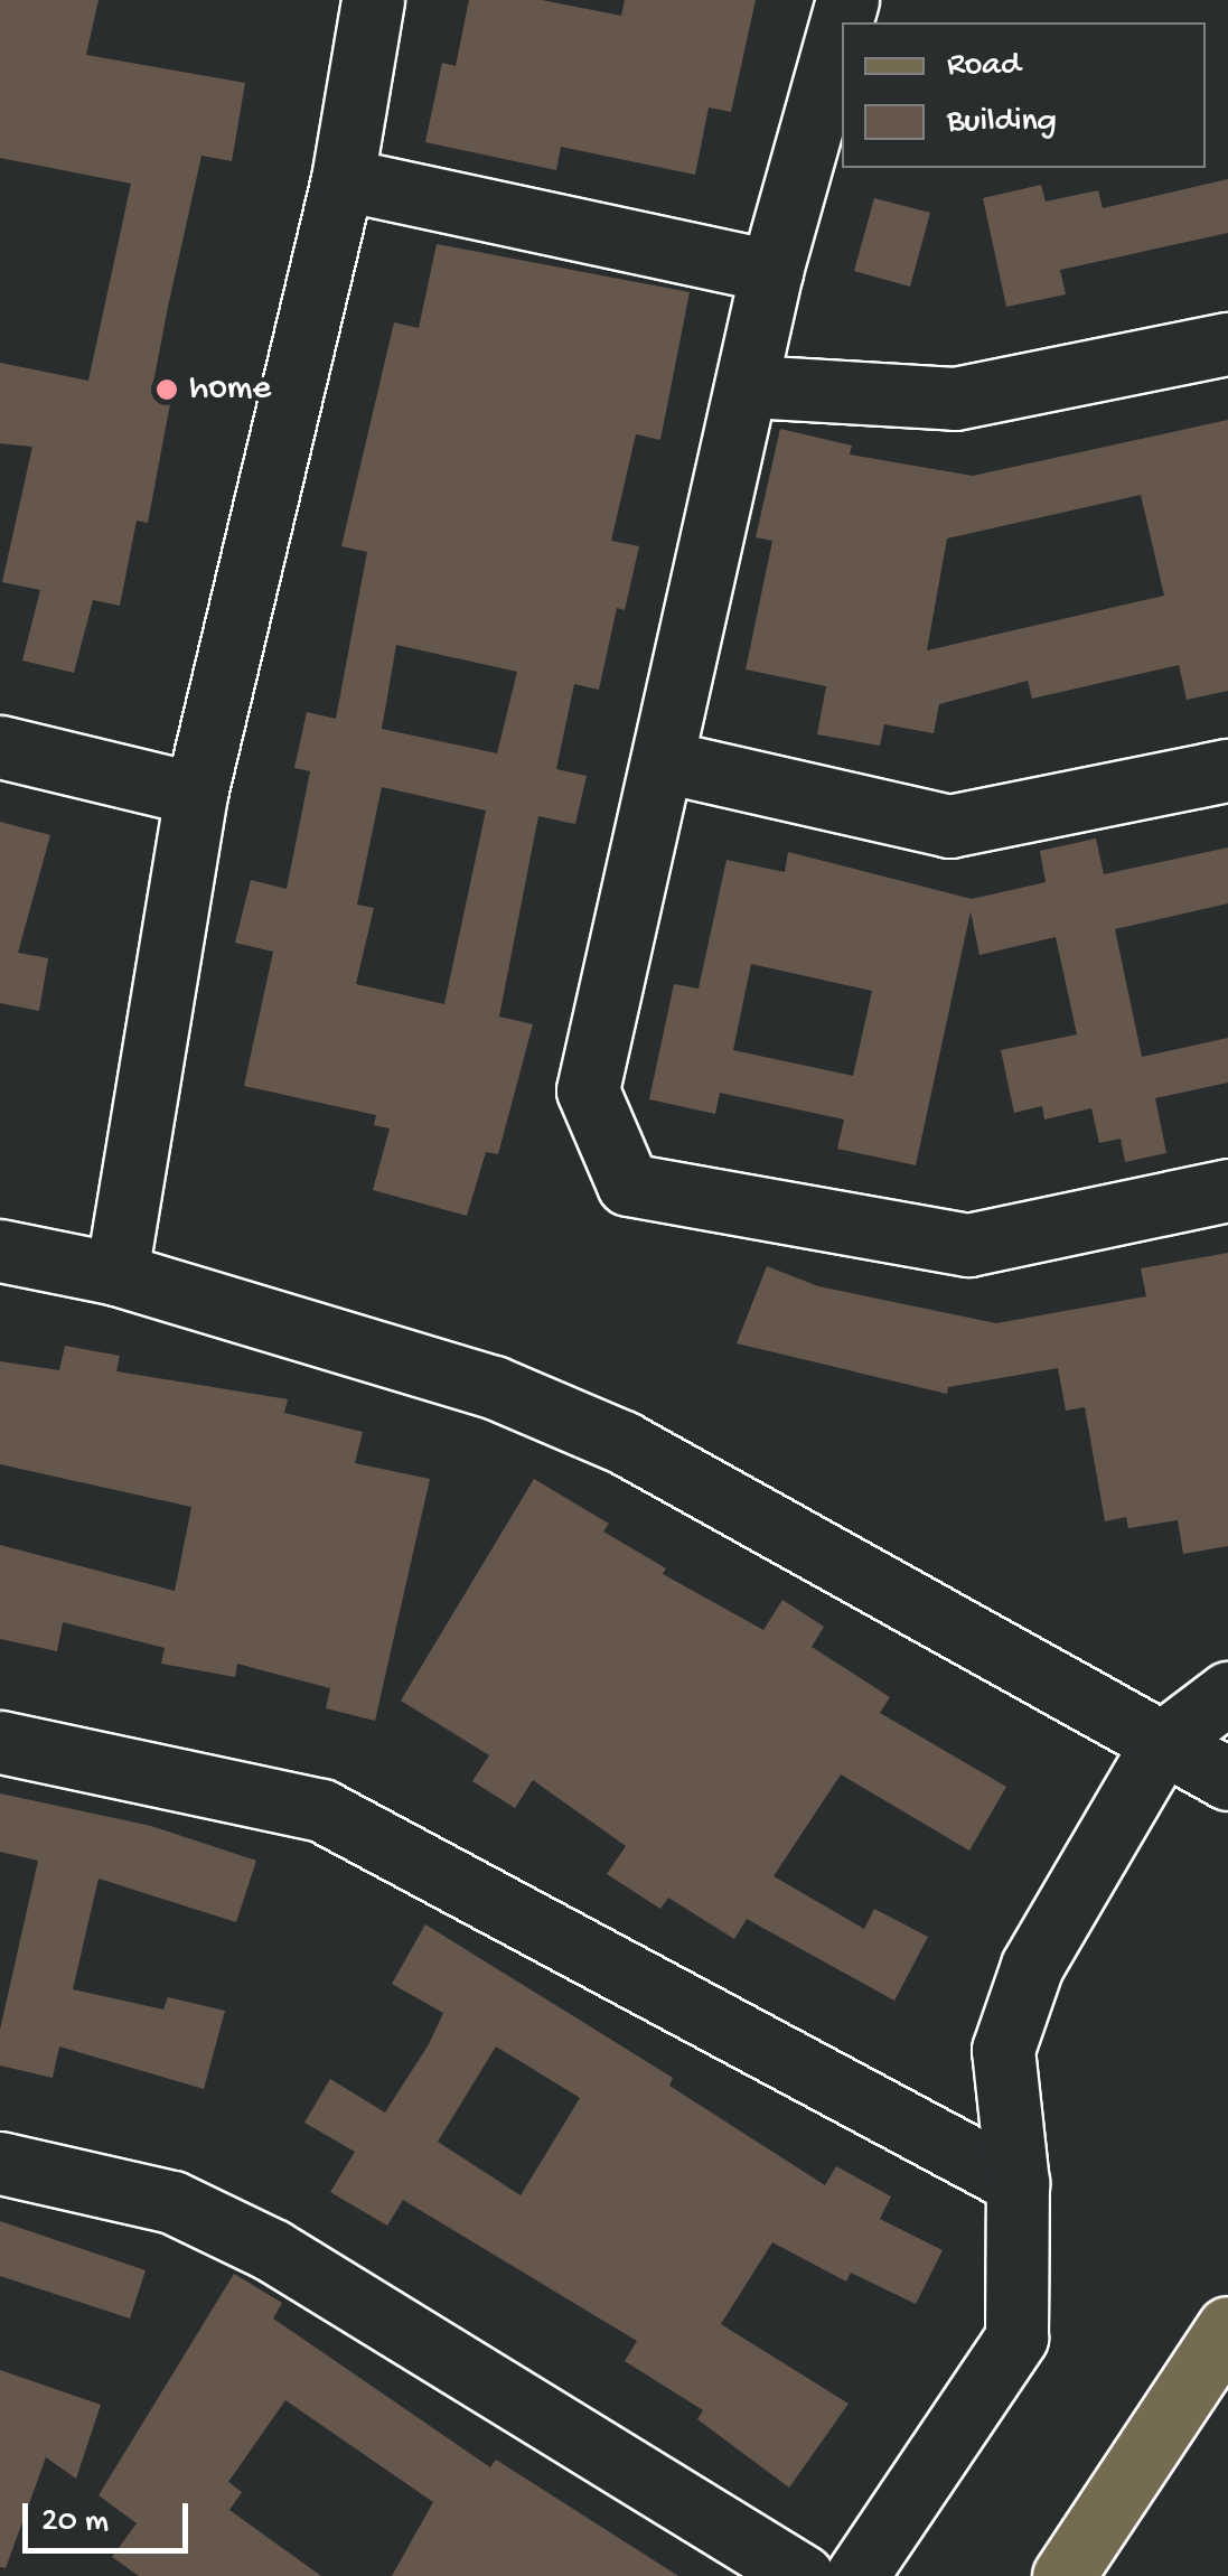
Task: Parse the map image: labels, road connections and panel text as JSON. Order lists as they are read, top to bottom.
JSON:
{
  "places": ["home"],
  "legend": ["Road", "Building"],
  "scale_bar": "20 m"
}
